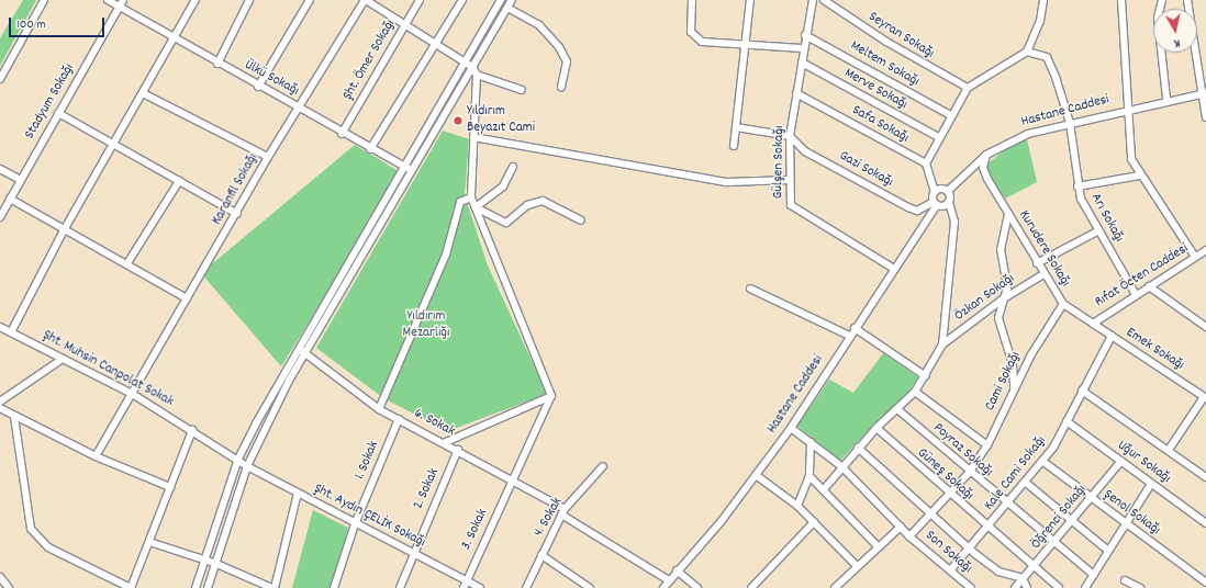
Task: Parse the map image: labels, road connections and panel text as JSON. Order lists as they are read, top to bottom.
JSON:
{
  "streets": {
    "street": [
      "Seyran Sokağı",
      "Şht. Ömer Sokağı",
      "Meltem Sokağı",
      "Ülkü Sokağı",
      "Merve Sokağı",
      "Stadyum Sokağı",
      "Hastane Caddesi",
      "Safa Sokağı",
      "Gülşen Sokağı",
      "Gazi Sokağı",
      "Karanfil Sokağı",
      "Arı Sokağı",
      "Kurudere Sokağı",
      "Rıfat Öcten Caddesi",
      "Özkan Sokağı",
      "Emek Sokağı",
      "Şht. Muhsin Canpolat Sokak",
      "Cami Sokağı",
      "6. Sokak",
      "Poyraz Sokağı",
      "1. Sokak",
      "Uğur Sokağı",
      "Kale Cami Sokağı",
      "Güneş Sokağı",
      "2. Sokak",
      "Şenol Sokağı",
      "Şht. Aydın ÇELİK Sokağı",
      "4. Sokak",
      "Öğrenci Sokağı",
      "3. Sokak",
      "Son Sokağı"
    ]
  },
  "crossings": [
    ["Şht. Ömer Sokağı", "Ülkü Sokağı"],
    ["Meltem Sokağı", "Gülşen Sokağı"],
    ["Ülkü Sokağı", "Stadyum Sokağı"],
    ["Ülkü Sokağı", "Karanfil Sokağı"],
    ["Merve Sokağı", "Gülşen Sokağı"],
    ["Hastane Caddesi", "Gülşen Sokağı"],
    ["Hastane Caddesi", "Gazi Sokağı"],
    ["Hastane Caddesi", "Arı Sokağı"],
    ["Hastane Caddesi", "Kurudere Sokağı"],
    ["Hastane Caddesi", "6. Sokak"],
    ["Hastane Caddesi", "Son Sokağı"],
    ["Safa Sokağı", "Gülşen Sokağı"],
    ["Gülşen Sokağı", "Gazi Sokağı"],
    ["Karanfil Sokağı", "Şht. Muhsin Canpolat Sokak"],
    ["Arı Sokağı", "Rıfat Öcten Caddesi"],
    ["Kurudere Sokağı", "Rıfat Öcten Caddesi"],
    ["Kurudere Sokağı", "Özkan Sokağı"],
    ["Kurudere Sokağı", "Emek Sokağı"],
    ["Kurudere Sokağı", "Cami Sokağı"],
    ["Kurudere Sokağı", "Kale Cami Sokağı"],
    ["Emek Sokağı", "Kale Cami Sokağı"],
    ["Şht. Muhsin Canpolat Sokak", "Şht. Aydın ÇELİK Sokağı"],
    ["Cami Sokağı", "Poyraz Sokağı"],
    ["Cami Sokağı", "Güneş Sokağı"],
    ["Cami Sokağı", "Son Sokağı"],
    ["6. Sokak", "1. Sokak"],
    ["6. Sokak", "2. Sokak"],
    ["6. Sokak", "4. Sokak"],
    ["6. Sokak", "3. Sokak"],
    ["Poyraz Sokağı", "Kale Cami Sokağı"],
    ["Poyraz Sokağı", "Öğrenci Sokağı"],
    ["1. Sokak", "Şht. Aydın ÇELİK Sokağı"],
    ["Uğur Sokağı", "Kale Cami Sokağı"],
    ["Uğur Sokağı", "Öğrenci Sokağı"],
    ["Kale Cami Sokağı", "Güneş Sokağı"],
    ["Kale Cami Sokağı", "Şenol Sokağı"],
    ["Kale Cami Sokağı", "Son Sokağı"],
    ["Güneş Sokağı", "Öğrenci Sokağı"],
    ["2. Sokak", "Şht. Aydın ÇELİK Sokağı"],
    ["Şenol Sokağı", "Öğrenci Sokağı"],
    ["Şht. Aydın ÇELİK Sokağı", "3. Sokak"]
  ],
  "parks": ["Yıldırım Mezarlığı"],
  "places": ["Yıldırım Beyazıt Cami"],
  "scale_bar": "100 m",
  "north": "bottom"
}
